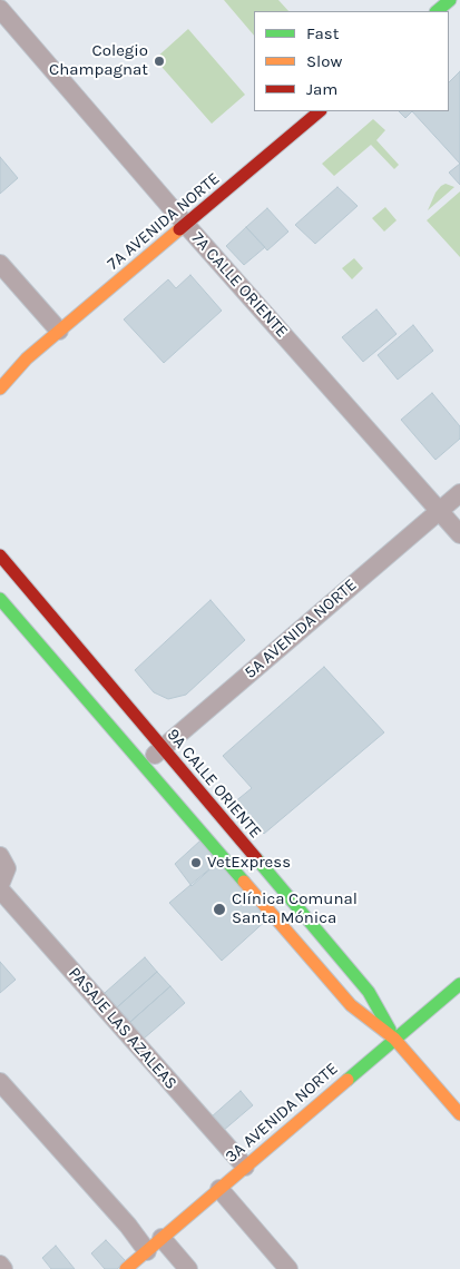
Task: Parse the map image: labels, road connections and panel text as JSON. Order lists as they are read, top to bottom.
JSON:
{
  "streets": {
    "main road": ["7A AVENIDA NORTE", "9A CALLE ORIENTE", "3A AVENIDA NORTE"],
    "street": ["7A CALLE ORIENTE", "5A AVENIDA NORTE", "PASAJE LAS AZALEAS"]
  },
  "crossings": [
    ["7A AVENIDA NORTE", "7A CALLE ORIENTE"],
    ["7A CALLE ORIENTE", "5A AVENIDA NORTE"],
    ["5A AVENIDA NORTE", "9A CALLE ORIENTE"],
    ["9A CALLE ORIENTE", "3A AVENIDA NORTE"],
    ["PASAJE LAS AZALEAS", "3A AVENIDA NORTE"]
  ],
  "places": ["Colegio Champagnat", "VetExpress", "Clínica Comunal Santa Mónica"],
  "legend": ["Fast", "Slow", "Jam"]
}
